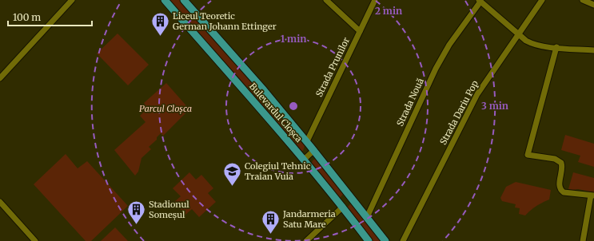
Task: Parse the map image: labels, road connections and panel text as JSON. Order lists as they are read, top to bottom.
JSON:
{
  "streets": {
    "main road": ["Bulevardul Cloșca"],
    "street": ["Strada Prunilor", "Strada Nouă", "Strada Dariu Pop"]
  },
  "crossings": [
    ["Strada Prunilor", "Bulevardul Cloșca"],
    ["Strada Nouă", "Bulevardul Cloșca"]
  ],
  "parks": ["Parcul Cloșca"],
  "places": {
    "building": ["Liceul Teoretic German Johann Ettinger", "Stadionul Someșul", "Jandarmeria Satu Mare"],
    "school or university": ["Colegiul Tehnic Traian Vuia"]
  },
  "scale_bar": "100 m",
  "rings": ["2 min", "1 min", "3 min"]
}
